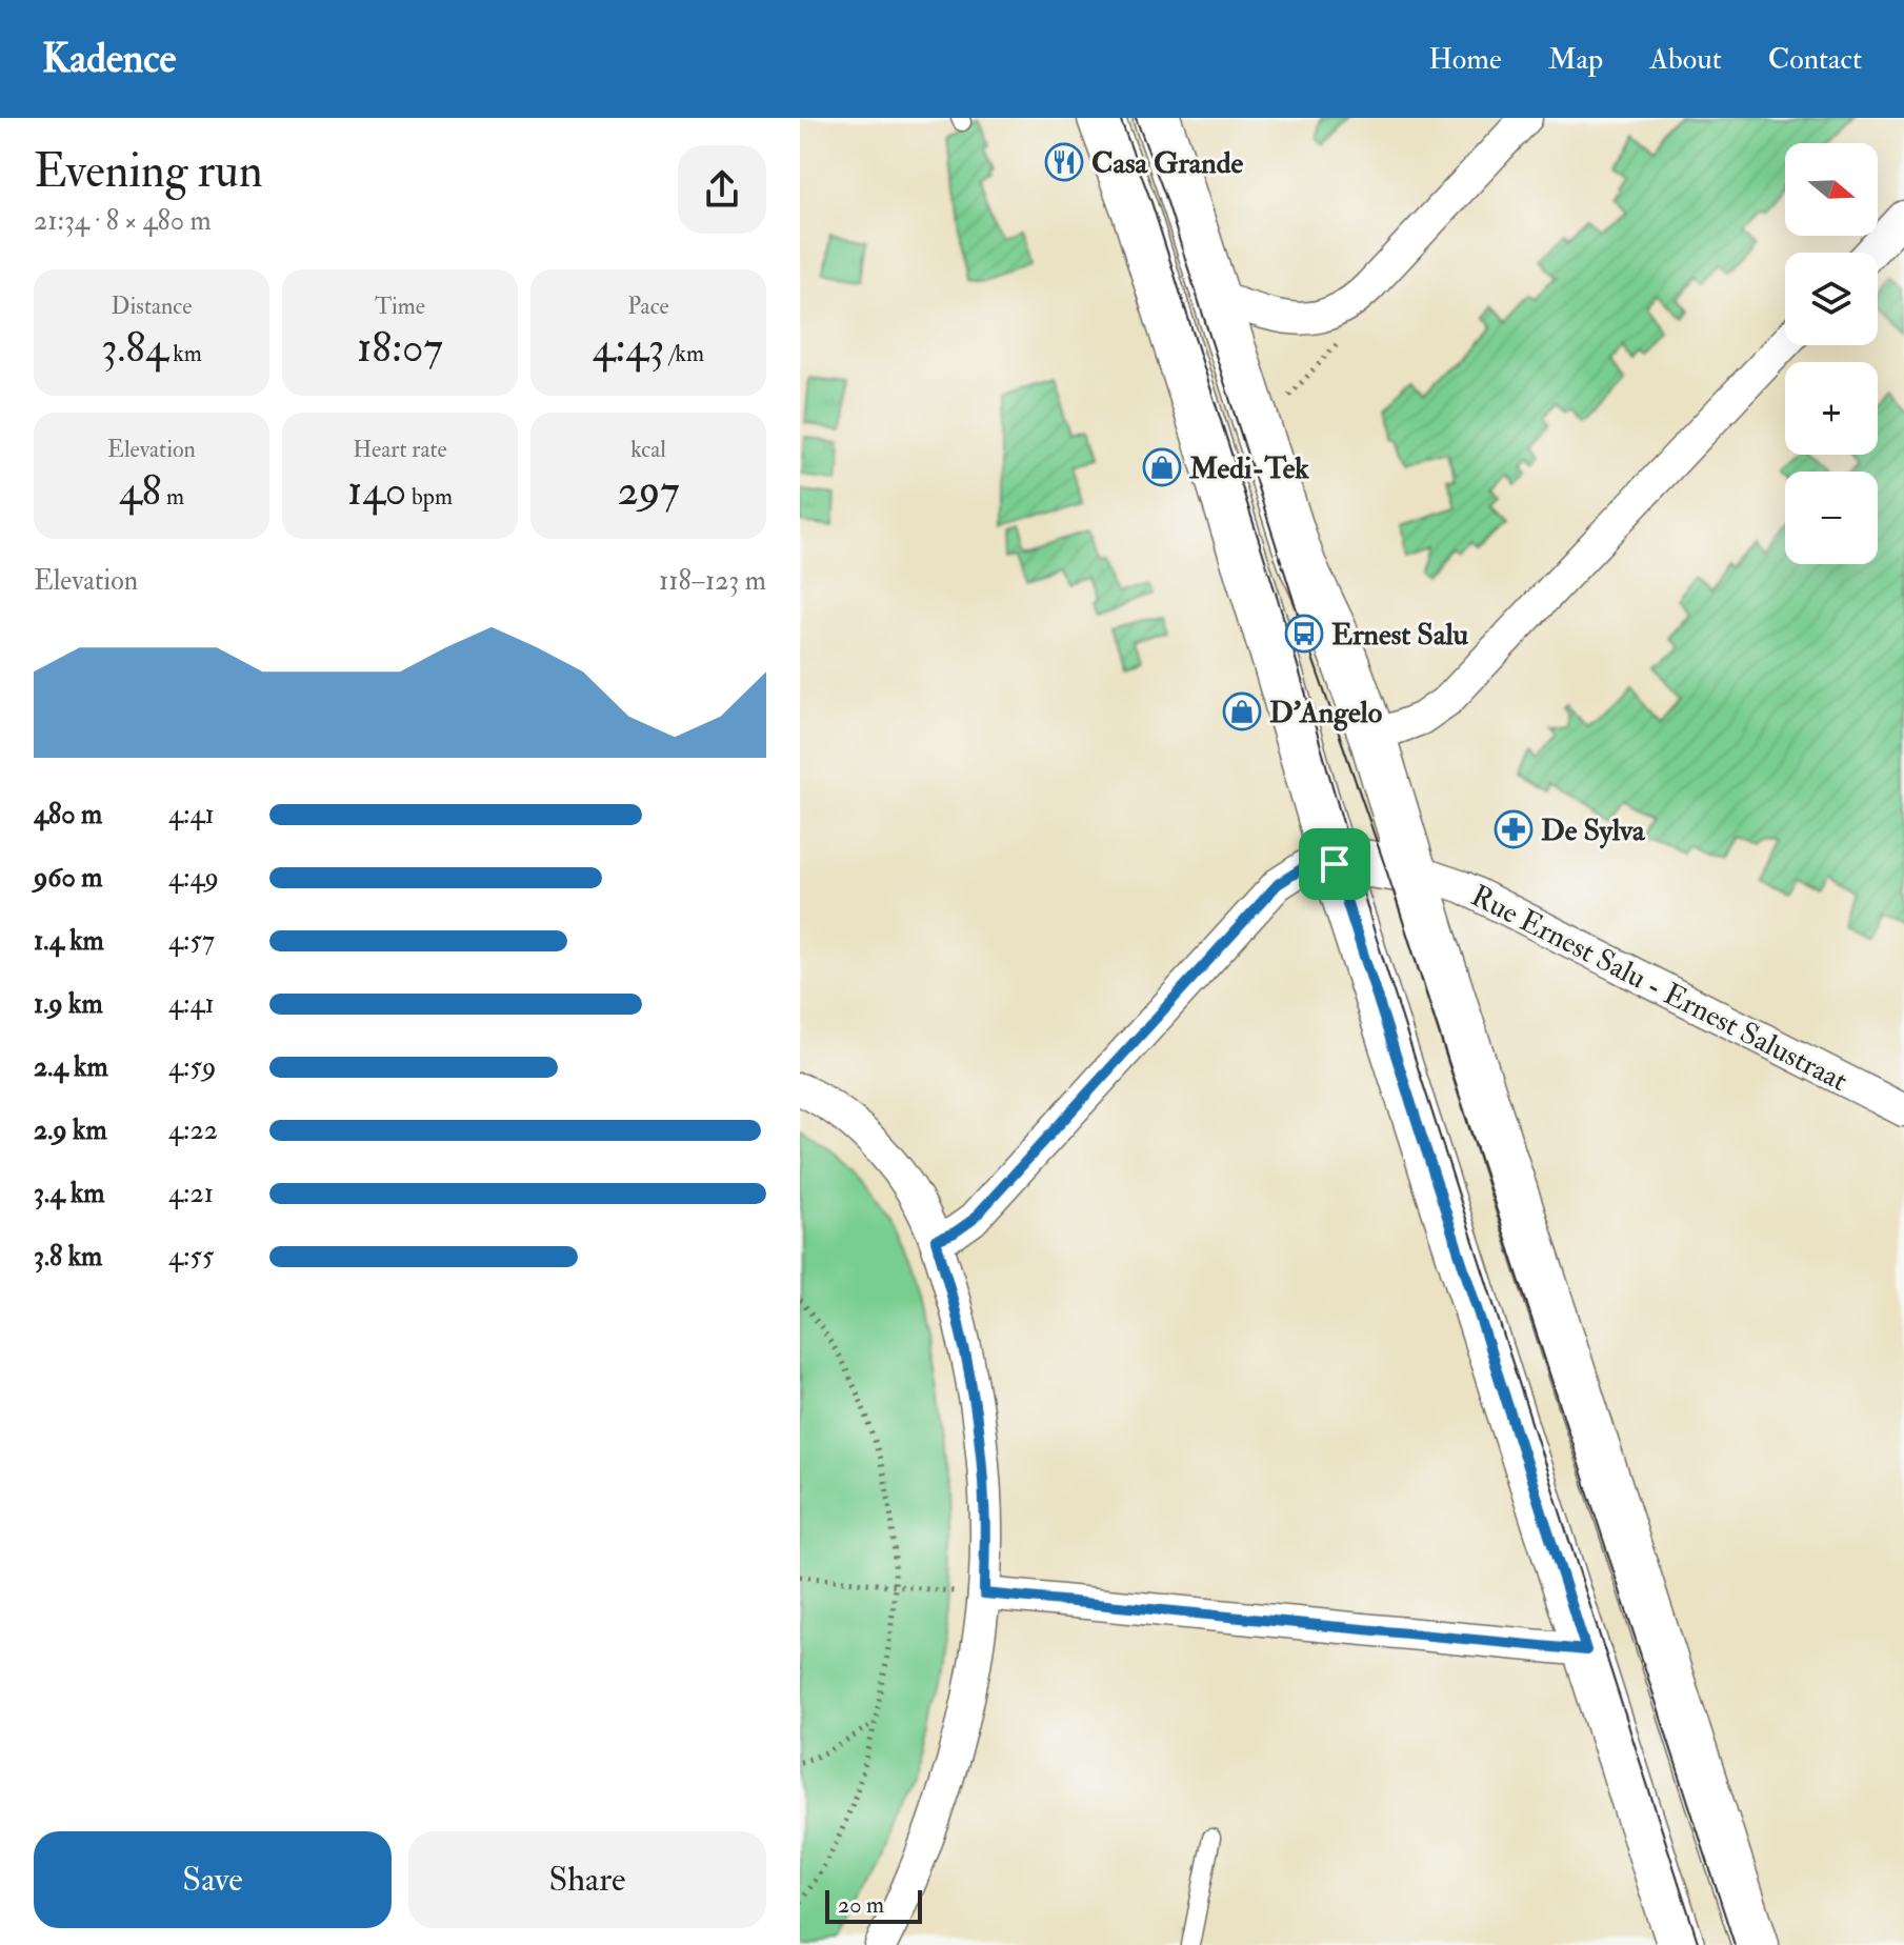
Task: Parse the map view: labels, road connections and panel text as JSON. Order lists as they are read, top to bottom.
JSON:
{
  "streets": {
    "street": ["Rue Ernest Salu - Ernest Salustraat"]
  },
  "places": {
    "restaurant": ["Casa Grande"],
    "shop": ["Medi-Tek", "D'Angelo"],
    "bus stop": ["Ernest Salu"],
    "pharmacy": ["De Sylva"]
  },
  "scale_bar": "20 m",
  "north": "right",
  "page": {
    "header": "Kadence",
    "nav": [
      "Home",
      "Map",
      "About",
      "Contact"
    ],
    "heading": ["Evening run", "21:34 · 8 × 480 m"],
    "map_buttons": ["+", "−"],
    "stats": [
      ["Distance", "3.84 km"],
      ["Time", "18:07"],
      ["Pace", "4:43 /km"],
      ["Elevation", "48 m"],
      ["Heart rate", "140 bpm"],
      ["kcal", "297"]
    ],
    "chart": ["Elevation", "118–123 m"],
    "list": [
      {
        "name": "480 m",
        "note": "4:41"
      },
      {
        "name": "960 m",
        "note": "4:49"
      },
      {
        "name": "1.4 km",
        "note": "4:57"
      },
      {
        "name": "1.9 km",
        "note": "4:41"
      },
      {
        "name": "2.4 km",
        "note": "4:59"
      },
      {
        "name": "2.9 km",
        "note": "4:22"
      },
      {
        "name": "3.4 km",
        "note": "4:21"
      },
      {
        "name": "3.8 km",
        "note": "4:55"
      }
    ],
    "buttons": ["Save", "Share"],
    "scale": "20 m"
  }
}
